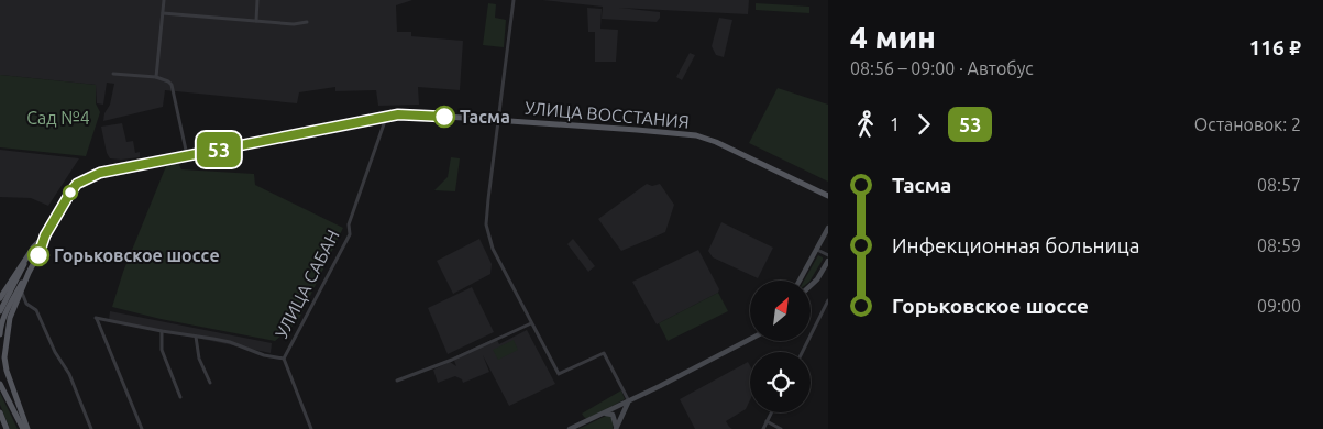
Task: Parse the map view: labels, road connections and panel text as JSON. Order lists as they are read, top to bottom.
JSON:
{
  "streets": {
    "main road": ["УЛИЦА ВОССТАНИЯ"],
    "street": ["УЛИЦА САБАН"]
  },
  "crossings": [
    ["УЛИЦА ВОССТАНИЯ", "УЛИЦА САБАН"]
  ],
  "parks": ["Сад №4"],
  "places": ["Тасма", "Горьковское шоссе"],
  "lines": ["bus line 53"],
  "north": "top right",
  "page": {
    "on_map": "53",
    "heading": ["4 мин", "08:56 – 09:00 · Автобус", "116 ₽"],
    "legs": ["1", "53", "Остановок: 2"],
    "list": [
      {
        "name": "Тасма",
        "value": "08:57"
      },
      {
        "name": "Инфекционная больница",
        "value": "08:59"
      },
      {
        "name": "Горьковское шоссе",
        "value": "09:00"
      }
    ]
  }
}
